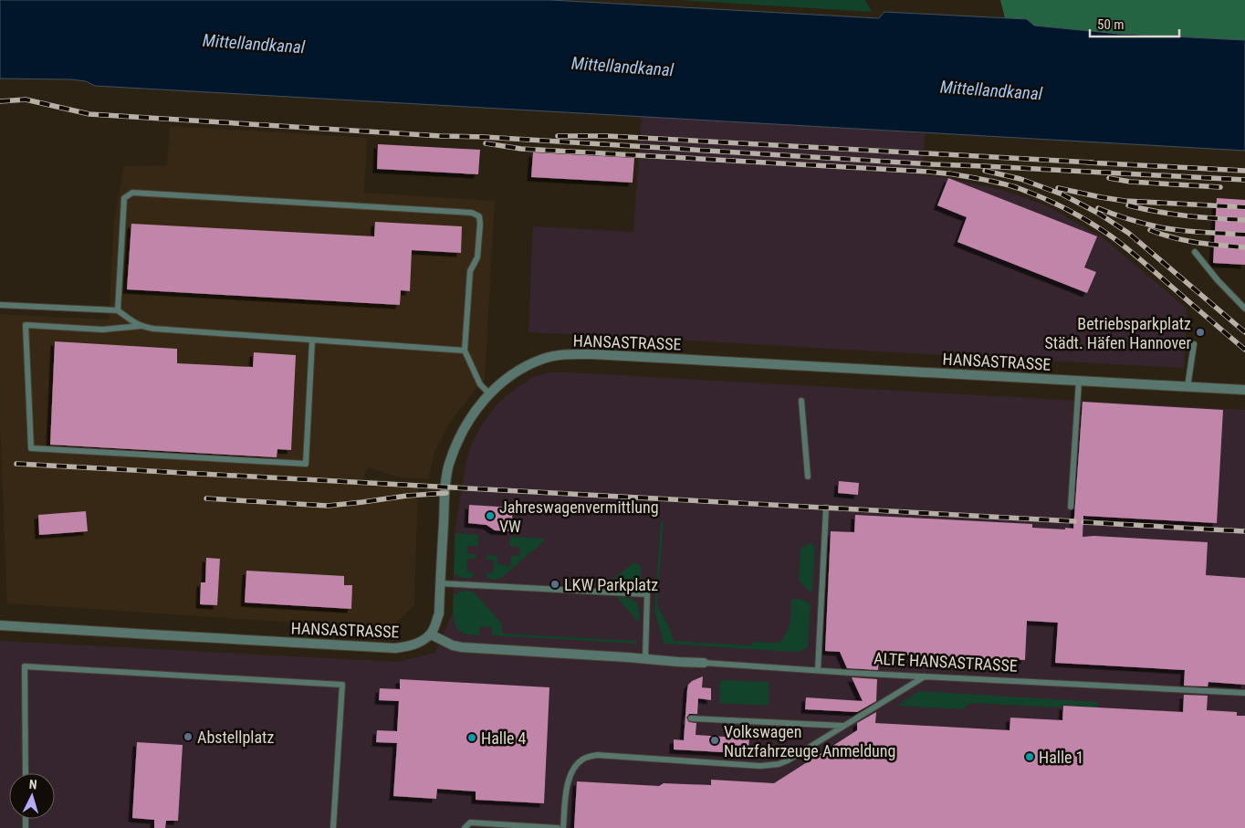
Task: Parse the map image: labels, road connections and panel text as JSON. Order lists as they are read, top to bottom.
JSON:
{
  "streets": {
    "street": ["HANSASTRASSE", "ALTE HANSASTRASSE"]
  },
  "crossings": [
    ["HANSASTRASSE", "ALTE HANSASTRASSE"]
  ],
  "water": ["Mittellandkanal"],
  "places": [
    "Betriebsparkplatz Städt. Häfen Hannover",
    "Jahreswagenvermittlung VW",
    "LKW Parkplatz",
    "Abstellplatz",
    "Halle 4",
    "Volkswagen Nutzfahrzeuge Anmeldung",
    "Halle 1"
  ],
  "scale_bar": "50 m",
  "north": "top"
}
